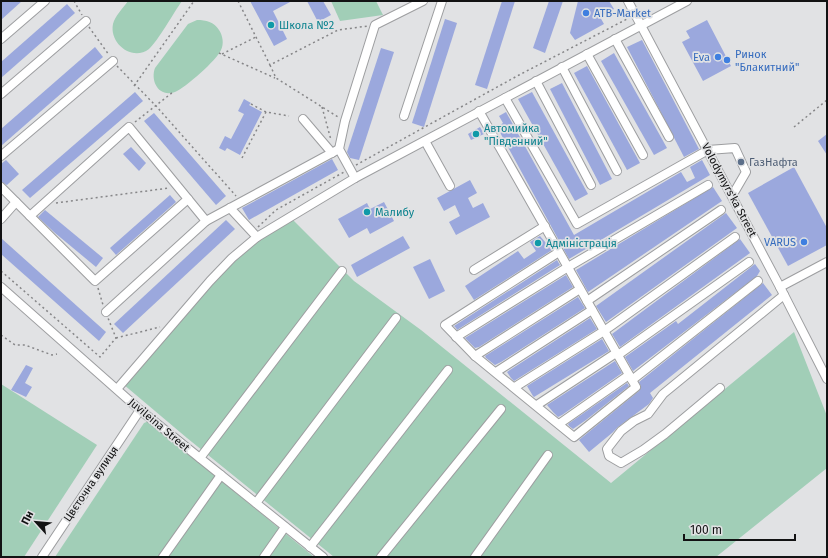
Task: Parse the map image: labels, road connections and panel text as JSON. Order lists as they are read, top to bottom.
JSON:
{
  "streets": {
    "street": ["Volodymyrs'ka Street", "Juvileina Street", "Цвєточна вулиця"]
  },
  "crossings": [
    ["Juvileina Street", "Цвєточна вулиця"]
  ],
  "places": [
    "ATB-Market",
    "Школа №2",
    "Eva",
    "Ринок \"Блакитний\"",
    "Автомийка \"Південний\"",
    "ГазНафта",
    "Малибу",
    "VARUS",
    "Адміністрація"
  ],
  "scale_bar": "100 m",
  "north": "top left"
}
